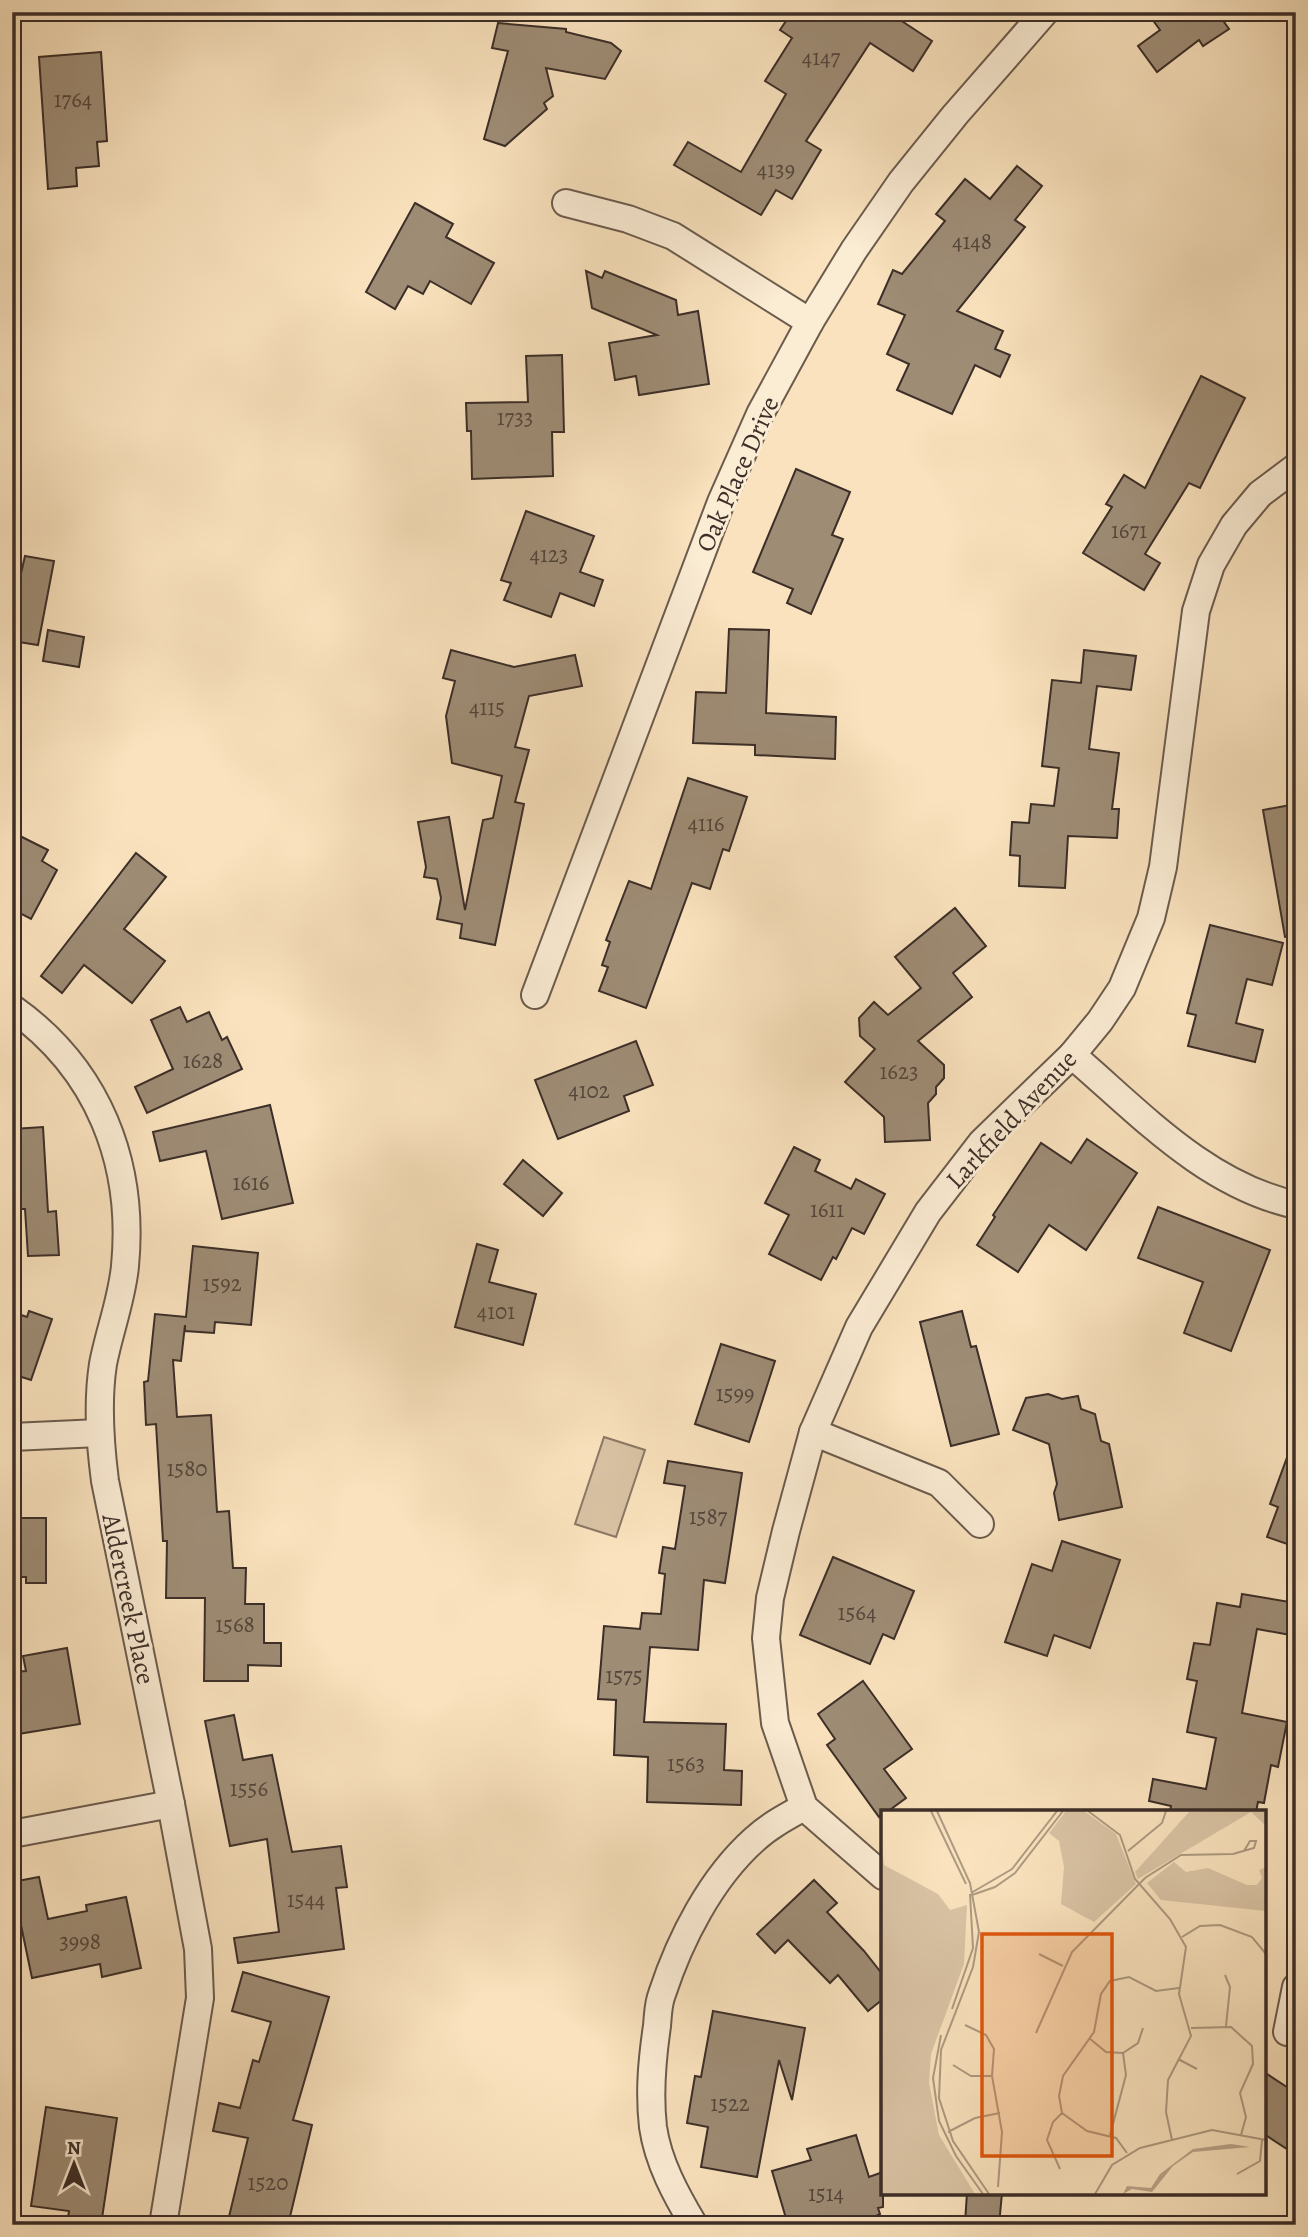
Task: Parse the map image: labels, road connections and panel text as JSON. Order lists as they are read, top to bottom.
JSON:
{
  "streets": {
    "street": ["Oak Place Drive", "Larkfield Avenue", "Aldercreek Place"]
  },
  "house_numbers": [
    "4147",
    "1764",
    "4139",
    "4148",
    "1733",
    "1671",
    "4123",
    "4115",
    "4116",
    "1628",
    "1623",
    "4102",
    "1616",
    "1611",
    "1592",
    "4101",
    "1599",
    "1580",
    "1587",
    "1564",
    "1568",
    "1575",
    "1563",
    "1556",
    "1544",
    "3998",
    "1522",
    "1520",
    "1514"
  ],
  "north": "top"
}
